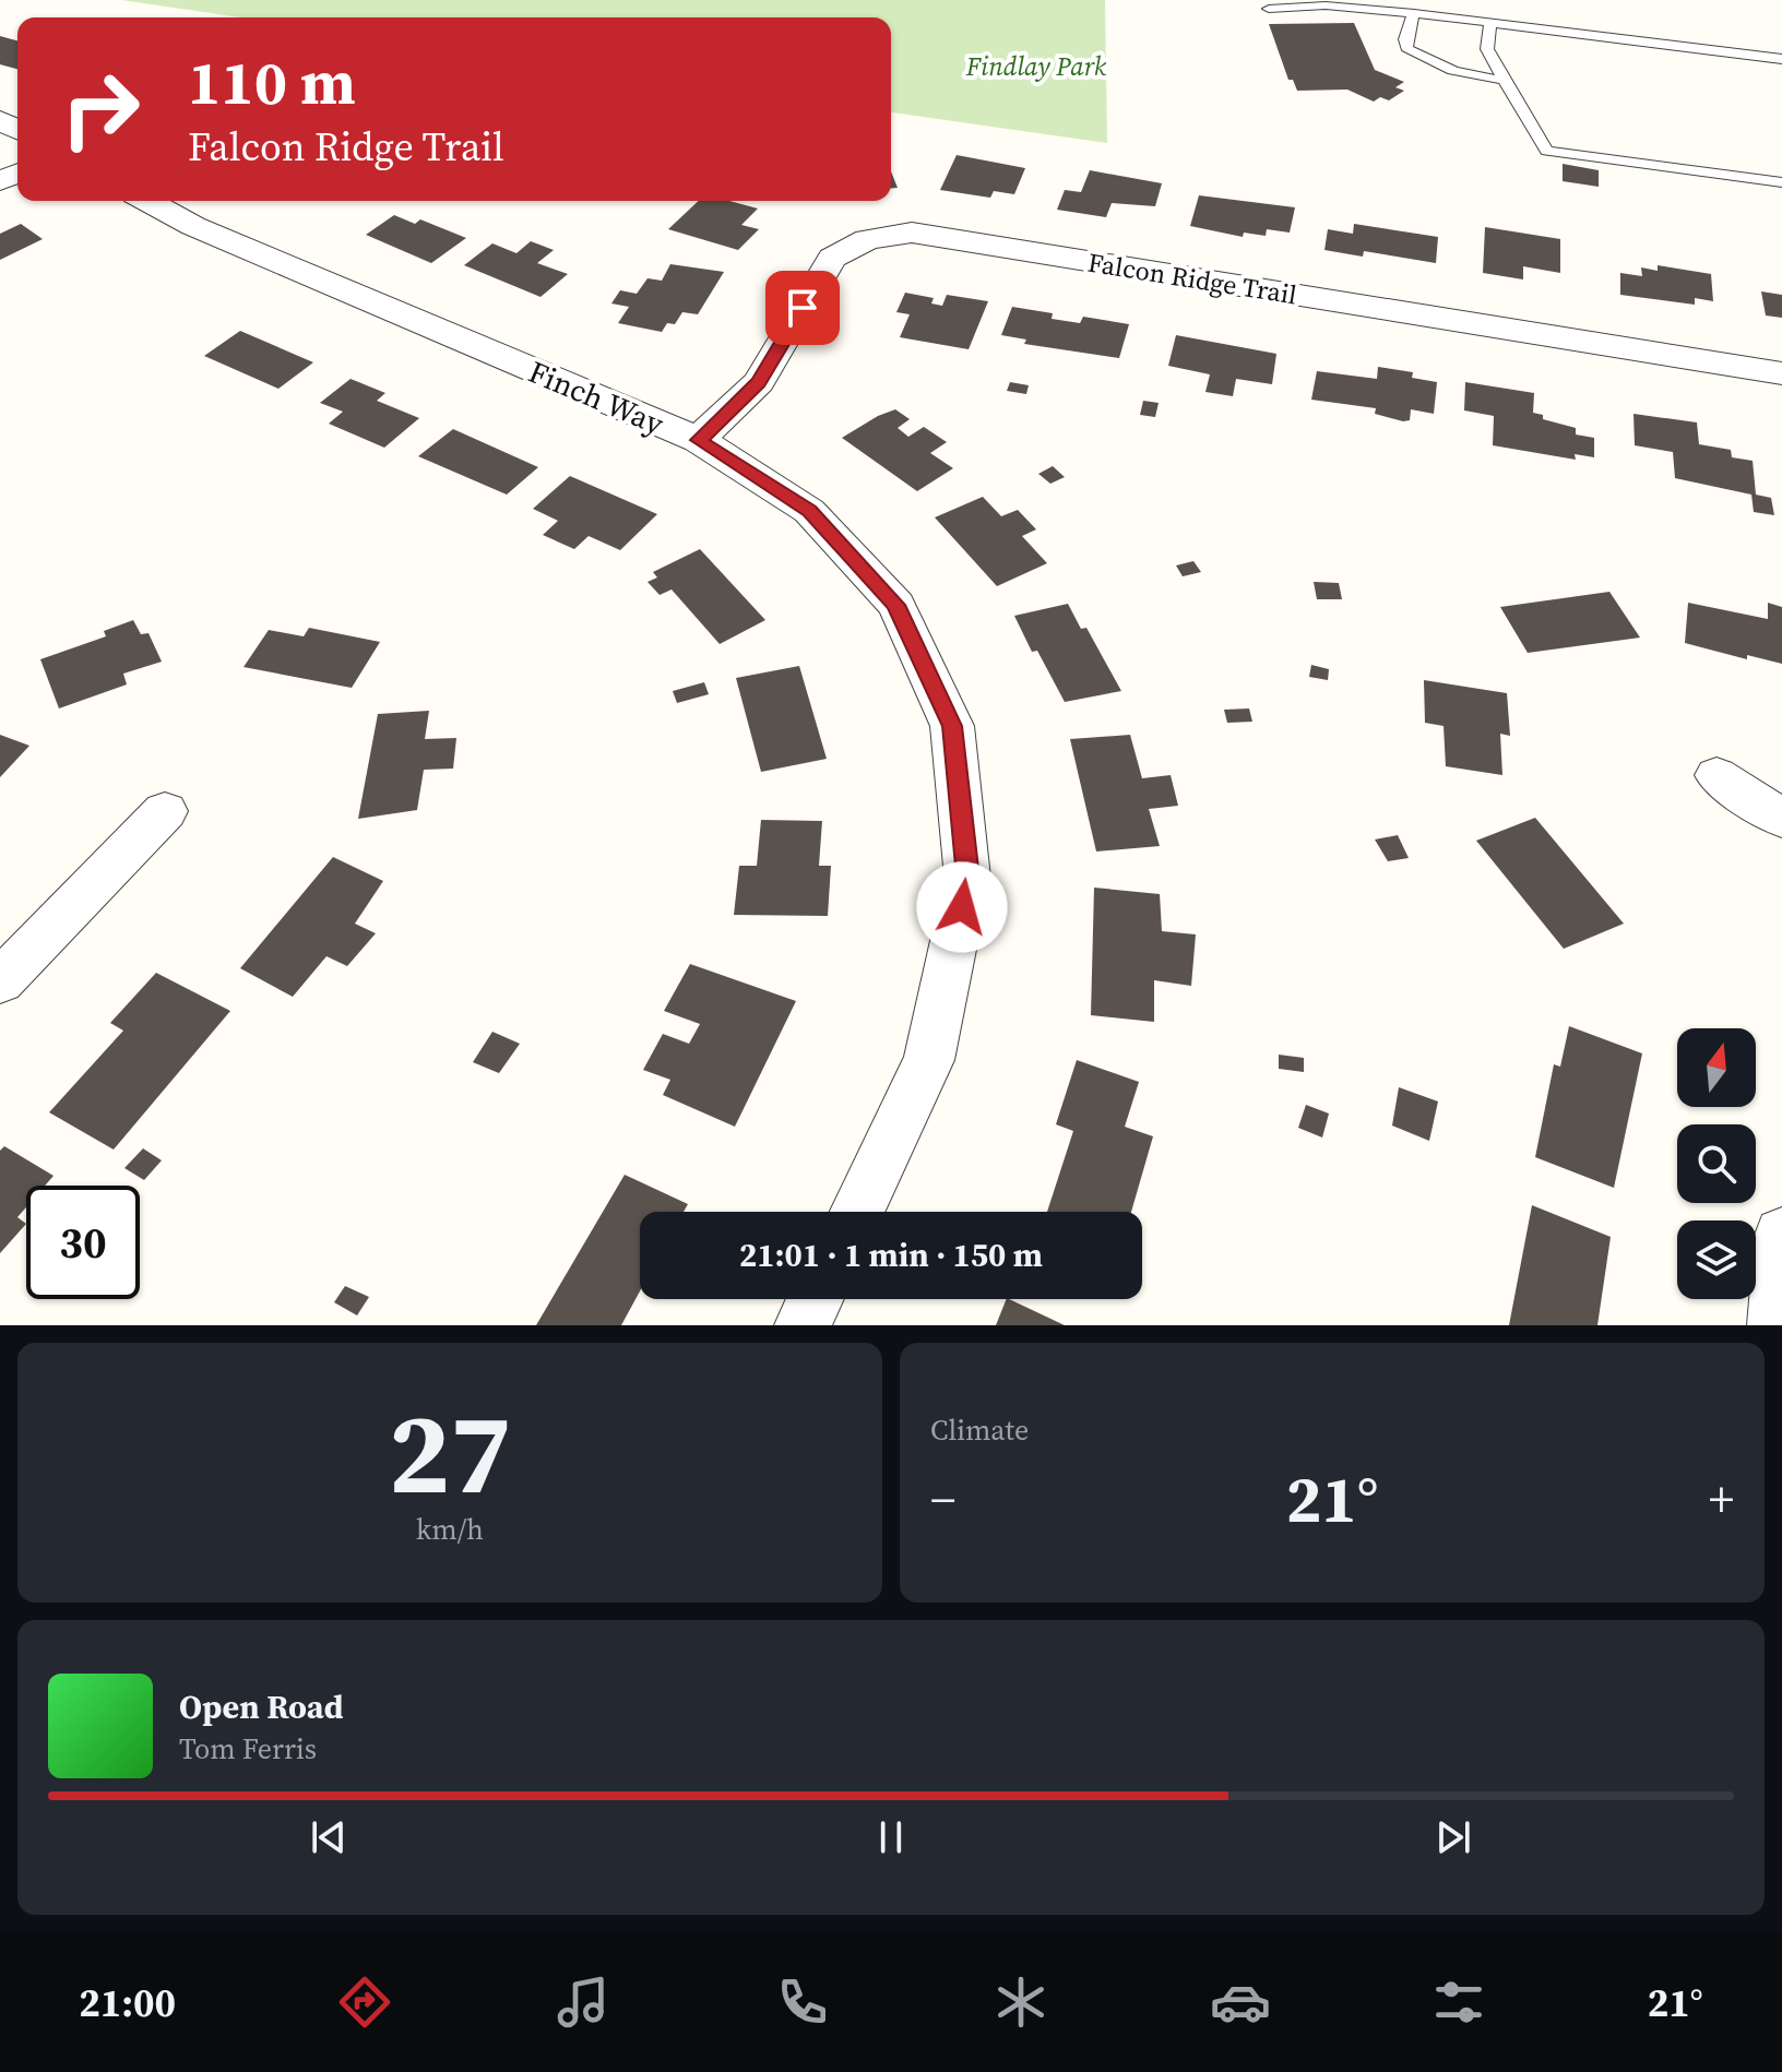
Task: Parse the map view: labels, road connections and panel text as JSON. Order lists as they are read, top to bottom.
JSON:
{
  "streets": {
    "street": ["Falcon Ridge Trail", "Finch Way"]
  },
  "crossings": [
    ["Falcon Ridge Trail", "Finch Way"]
  ],
  "parks": ["Findlay Park"],
  "north": "top",
  "page": {
    "turn": ["110 m", "Falcon Ridge Trail"],
    "limit": "30",
    "trip": "21:01 · 1 min · 150 m",
    "tile": [
      ["27", "km/h"],
      "Climate"
    ],
    "heat": ["−", "21°", "+"],
    "song": ["Open Road", "Tom Ferris"],
    "tabs": ["21:00", "21°"]
  }
}
